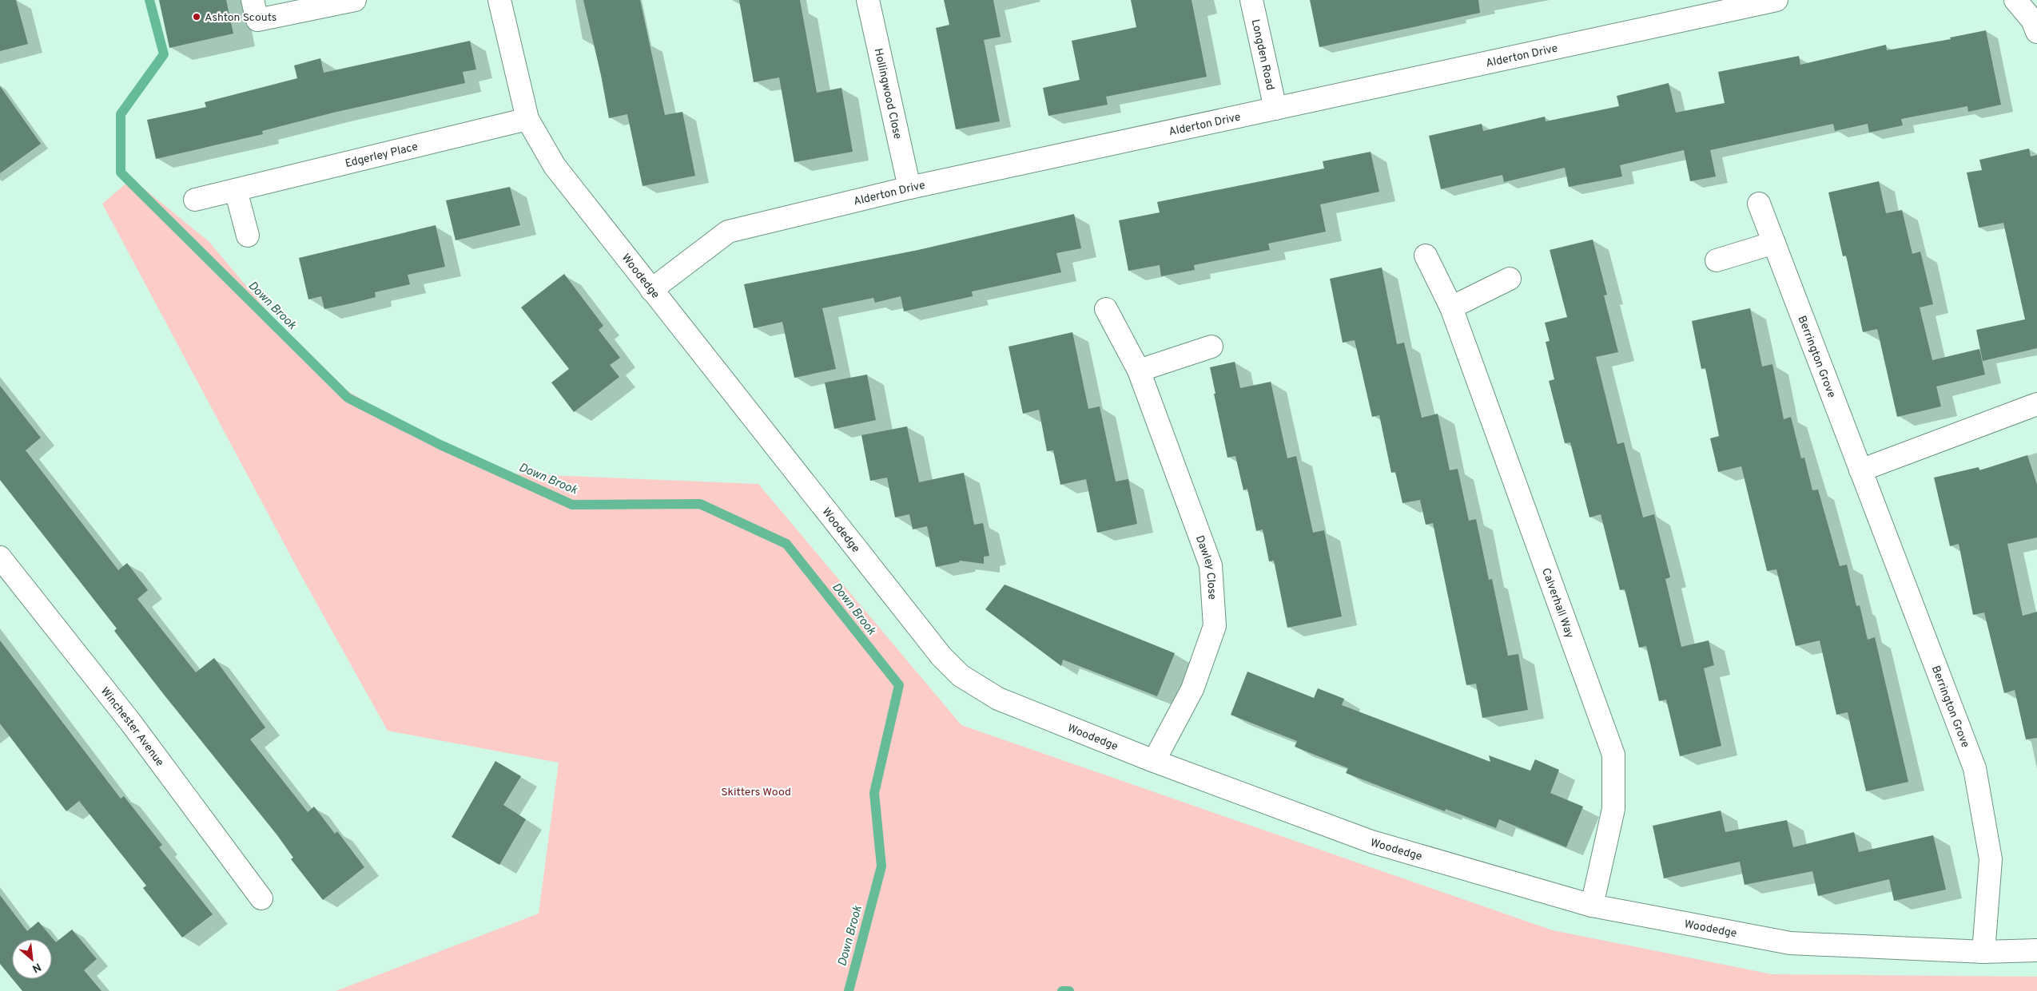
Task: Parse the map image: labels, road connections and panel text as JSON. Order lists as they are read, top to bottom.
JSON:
{
  "streets": {
    "street": [
      "Longden Road",
      "Alderton Drive",
      "Hollingwood Close",
      "Edgerley Place",
      "Woodedge",
      "Berrington Grove",
      "Dawley Close",
      "Calverhall Way",
      "Winchester Avenue"
    ]
  },
  "crossings": [
    ["Longden Road", "Alderton Drive"],
    ["Alderton Drive", "Hollingwood Close"],
    ["Alderton Drive", "Woodedge"],
    ["Edgerley Place", "Woodedge"],
    ["Woodedge", "Berrington Grove"],
    ["Woodedge", "Dawley Close"],
    ["Woodedge", "Calverhall Way"]
  ],
  "water": ["Down Brook"],
  "parks": ["Skitters Wood"],
  "places": ["Ashton Scouts"],
  "north": "bottom right"
}
